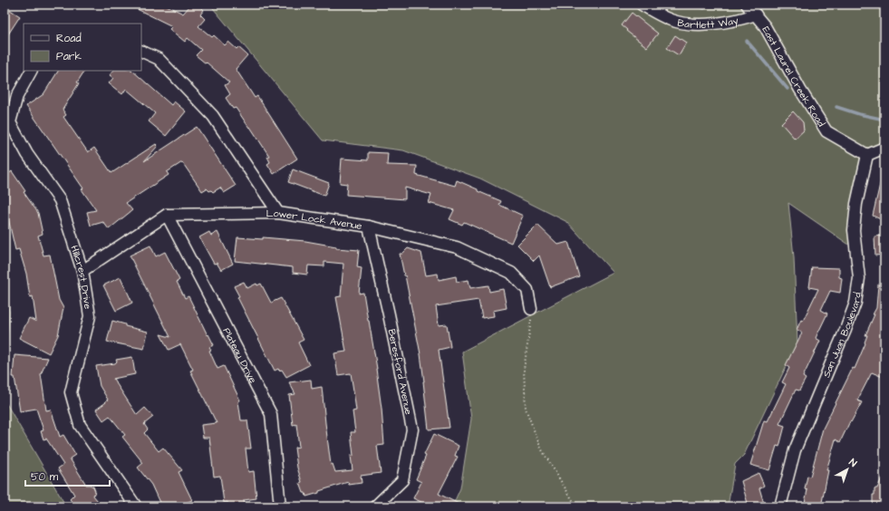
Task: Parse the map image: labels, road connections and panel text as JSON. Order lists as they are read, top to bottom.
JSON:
{
  "streets": {
    "street": [
      "Bartlett Way",
      "East Laurel Creek Road",
      "Lower Lock Avenue",
      "Hillcrest Drive",
      "San Juan Boulevard",
      "Plateau Drive",
      "Beresford Avenue"
    ]
  },
  "crossings": [
    ["Bartlett Way", "East Laurel Creek Road"],
    ["East Laurel Creek Road", "San Juan Boulevard"],
    ["Lower Lock Avenue", "Plateau Drive"],
    ["Lower Lock Avenue", "Beresford Avenue"]
  ],
  "legend": ["Road", "Park"],
  "scale_bar": "50 m",
  "north": "top right"
}
